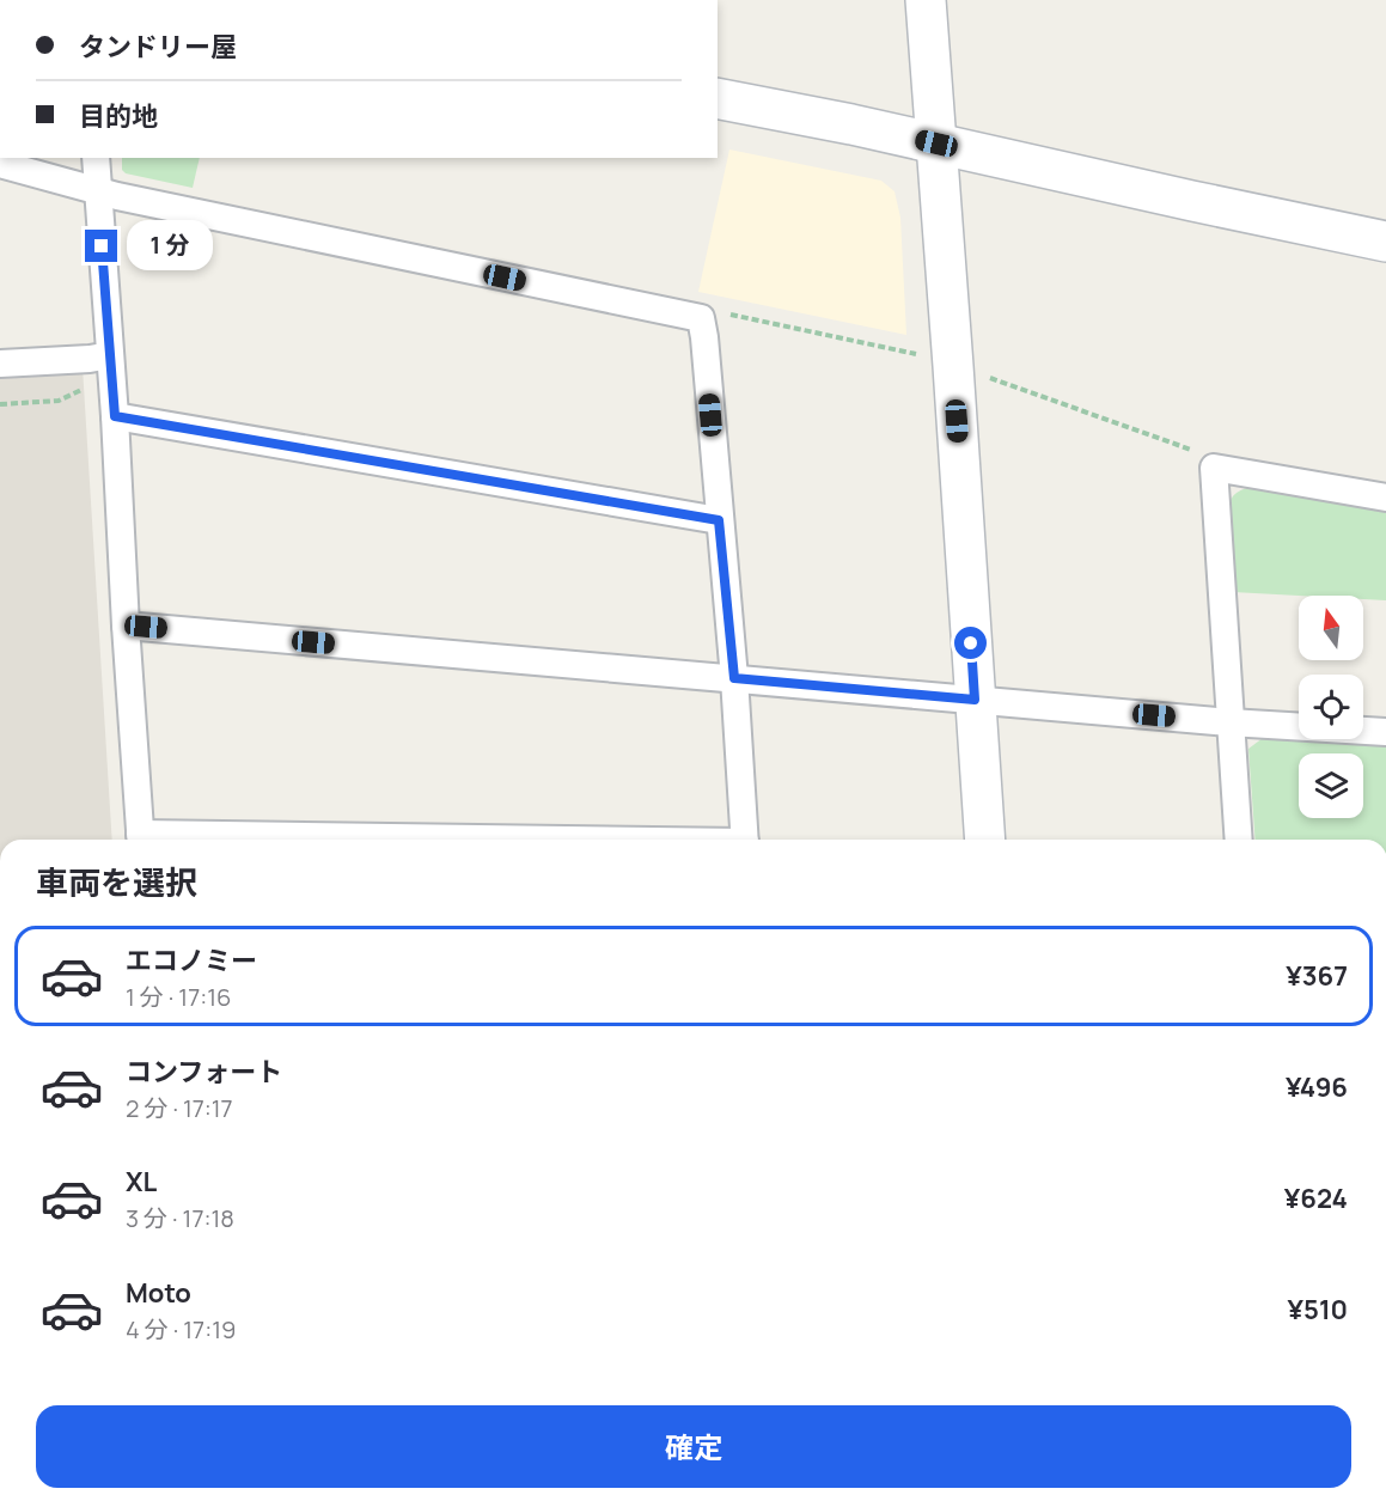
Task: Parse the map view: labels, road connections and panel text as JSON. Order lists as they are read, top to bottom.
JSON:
{
  "north": "top",
  "page": {
    "banner": ["タンドリー屋", "目的地"],
    "bubble": "1 分",
    "heading": "車両を選択",
    "list": [
      {
        "name": "エコノミー",
        "note": "1 分 · 17:16",
        "value": "¥367"
      },
      {
        "name": "コンフォート",
        "note": "2 分 · 17:17",
        "value": "¥496"
      },
      {
        "name": "XL",
        "note": "3 分 · 17:18",
        "value": "¥624"
      },
      {
        "name": "Moto",
        "note": "4 分 · 17:19",
        "value": "¥510"
      }
    ],
    "buttons": "確定"
  }
}
